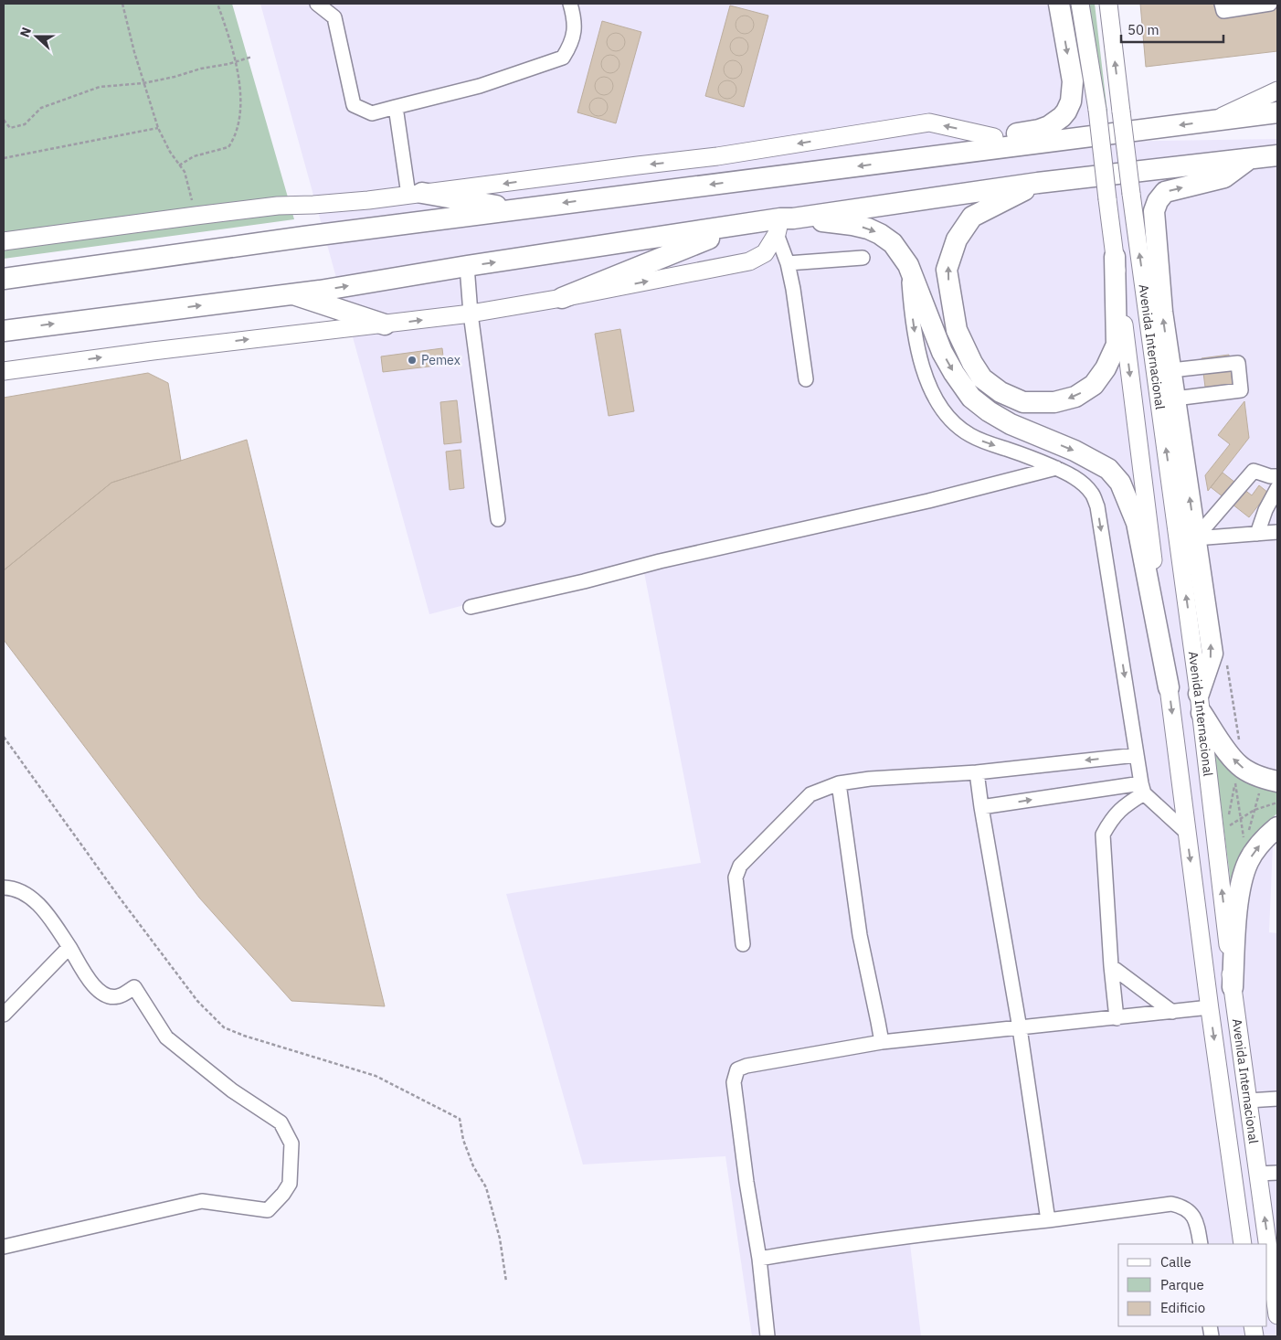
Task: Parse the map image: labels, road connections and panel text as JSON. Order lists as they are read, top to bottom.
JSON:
{
  "streets": {
    "main road": ["Avenida Internacional"]
  },
  "places": ["Pemex"],
  "legend": ["Calle", "Parque", "Edificio"],
  "scale_bar": "50 m",
  "north": "left"
}
